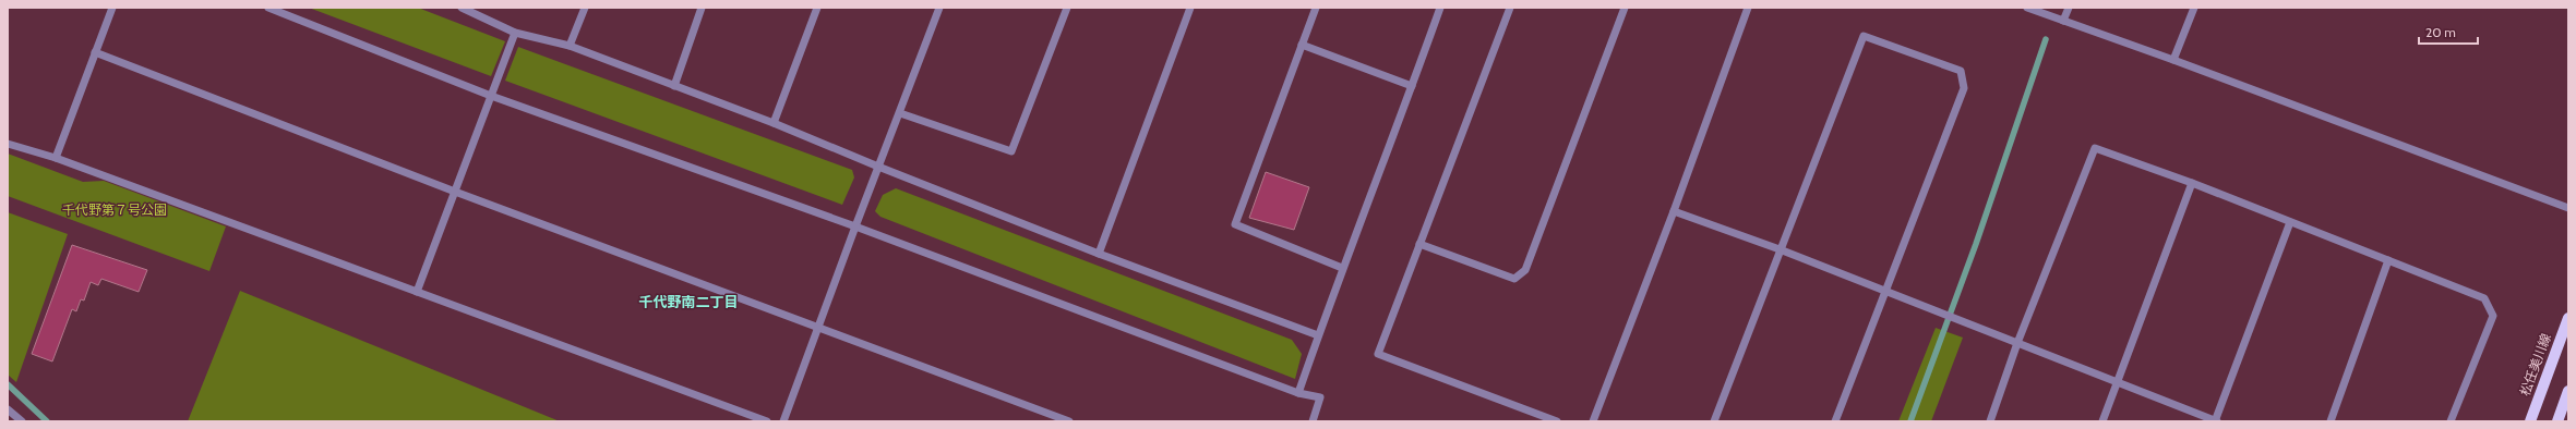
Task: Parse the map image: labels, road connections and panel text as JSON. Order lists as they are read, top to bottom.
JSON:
{
  "streets": {
    "main road": ["松任美川線"]
  },
  "districts": ["千代野南二丁目"],
  "parks": ["千代野第７号公園"],
  "scale_bar": "20 m"
}
